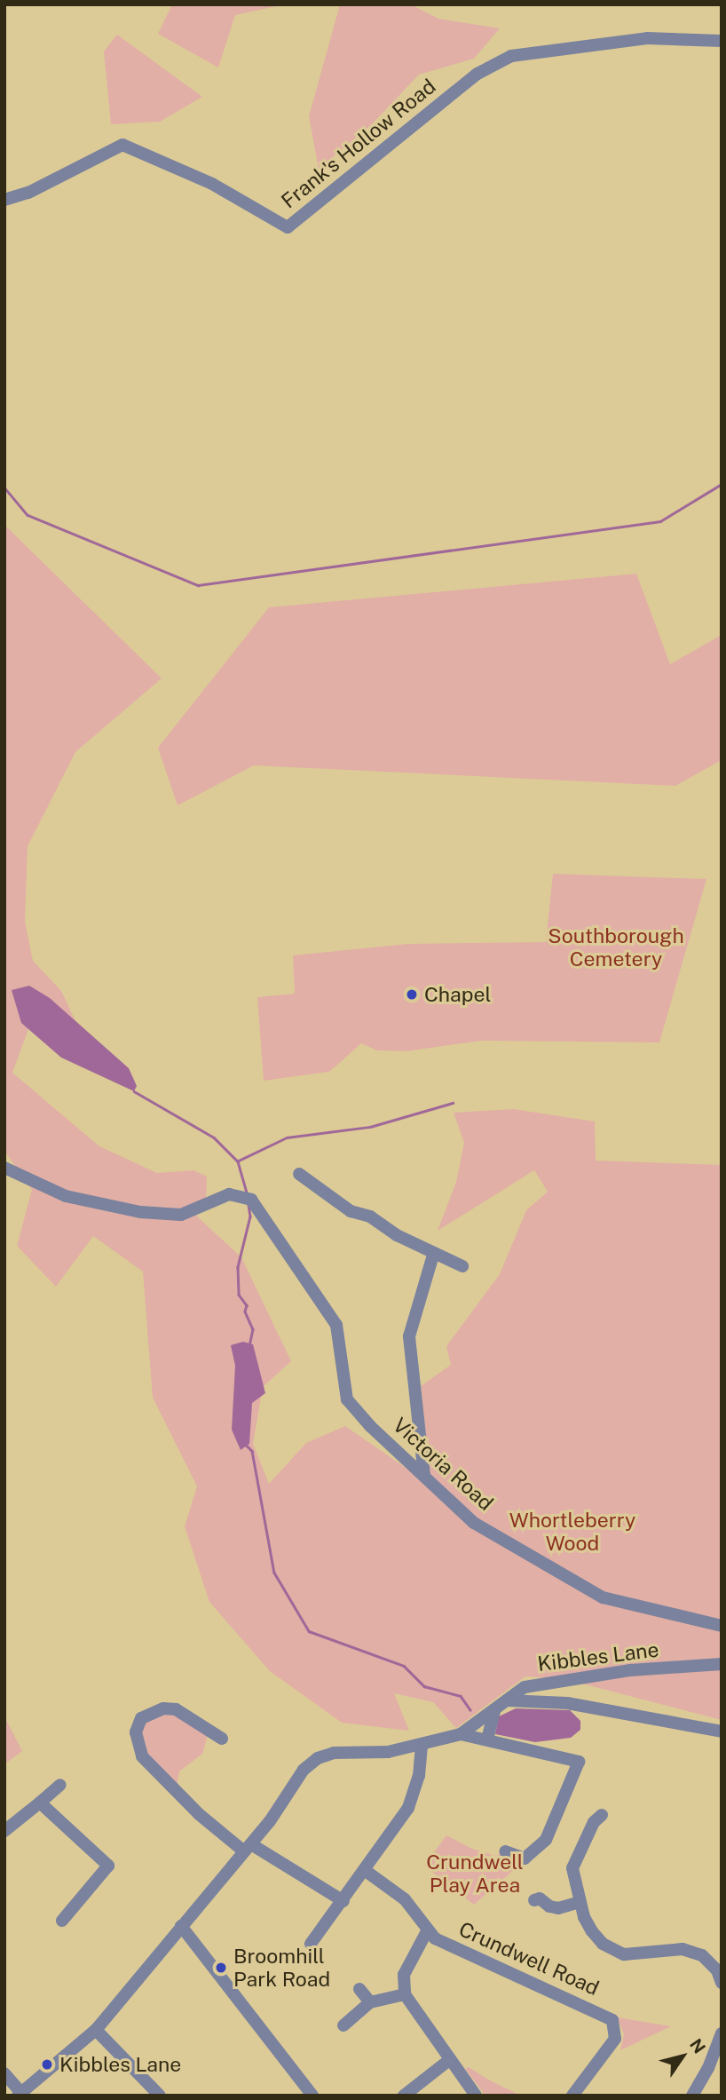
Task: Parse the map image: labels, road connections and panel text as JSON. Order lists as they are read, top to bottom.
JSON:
{
  "streets": {
    "street": [
      "Frank's Hollow Road",
      "Victoria Road",
      "Kibbles Lane",
      "Crundwell Road"
    ]
  },
  "parks": ["Southborough Cemetery", "Whortleberry Wood", "Crundwell Play Area"],
  "places": ["Chapel", "Broomhill Park Road", "Kibbles Lane"],
  "north": "top right"
}
